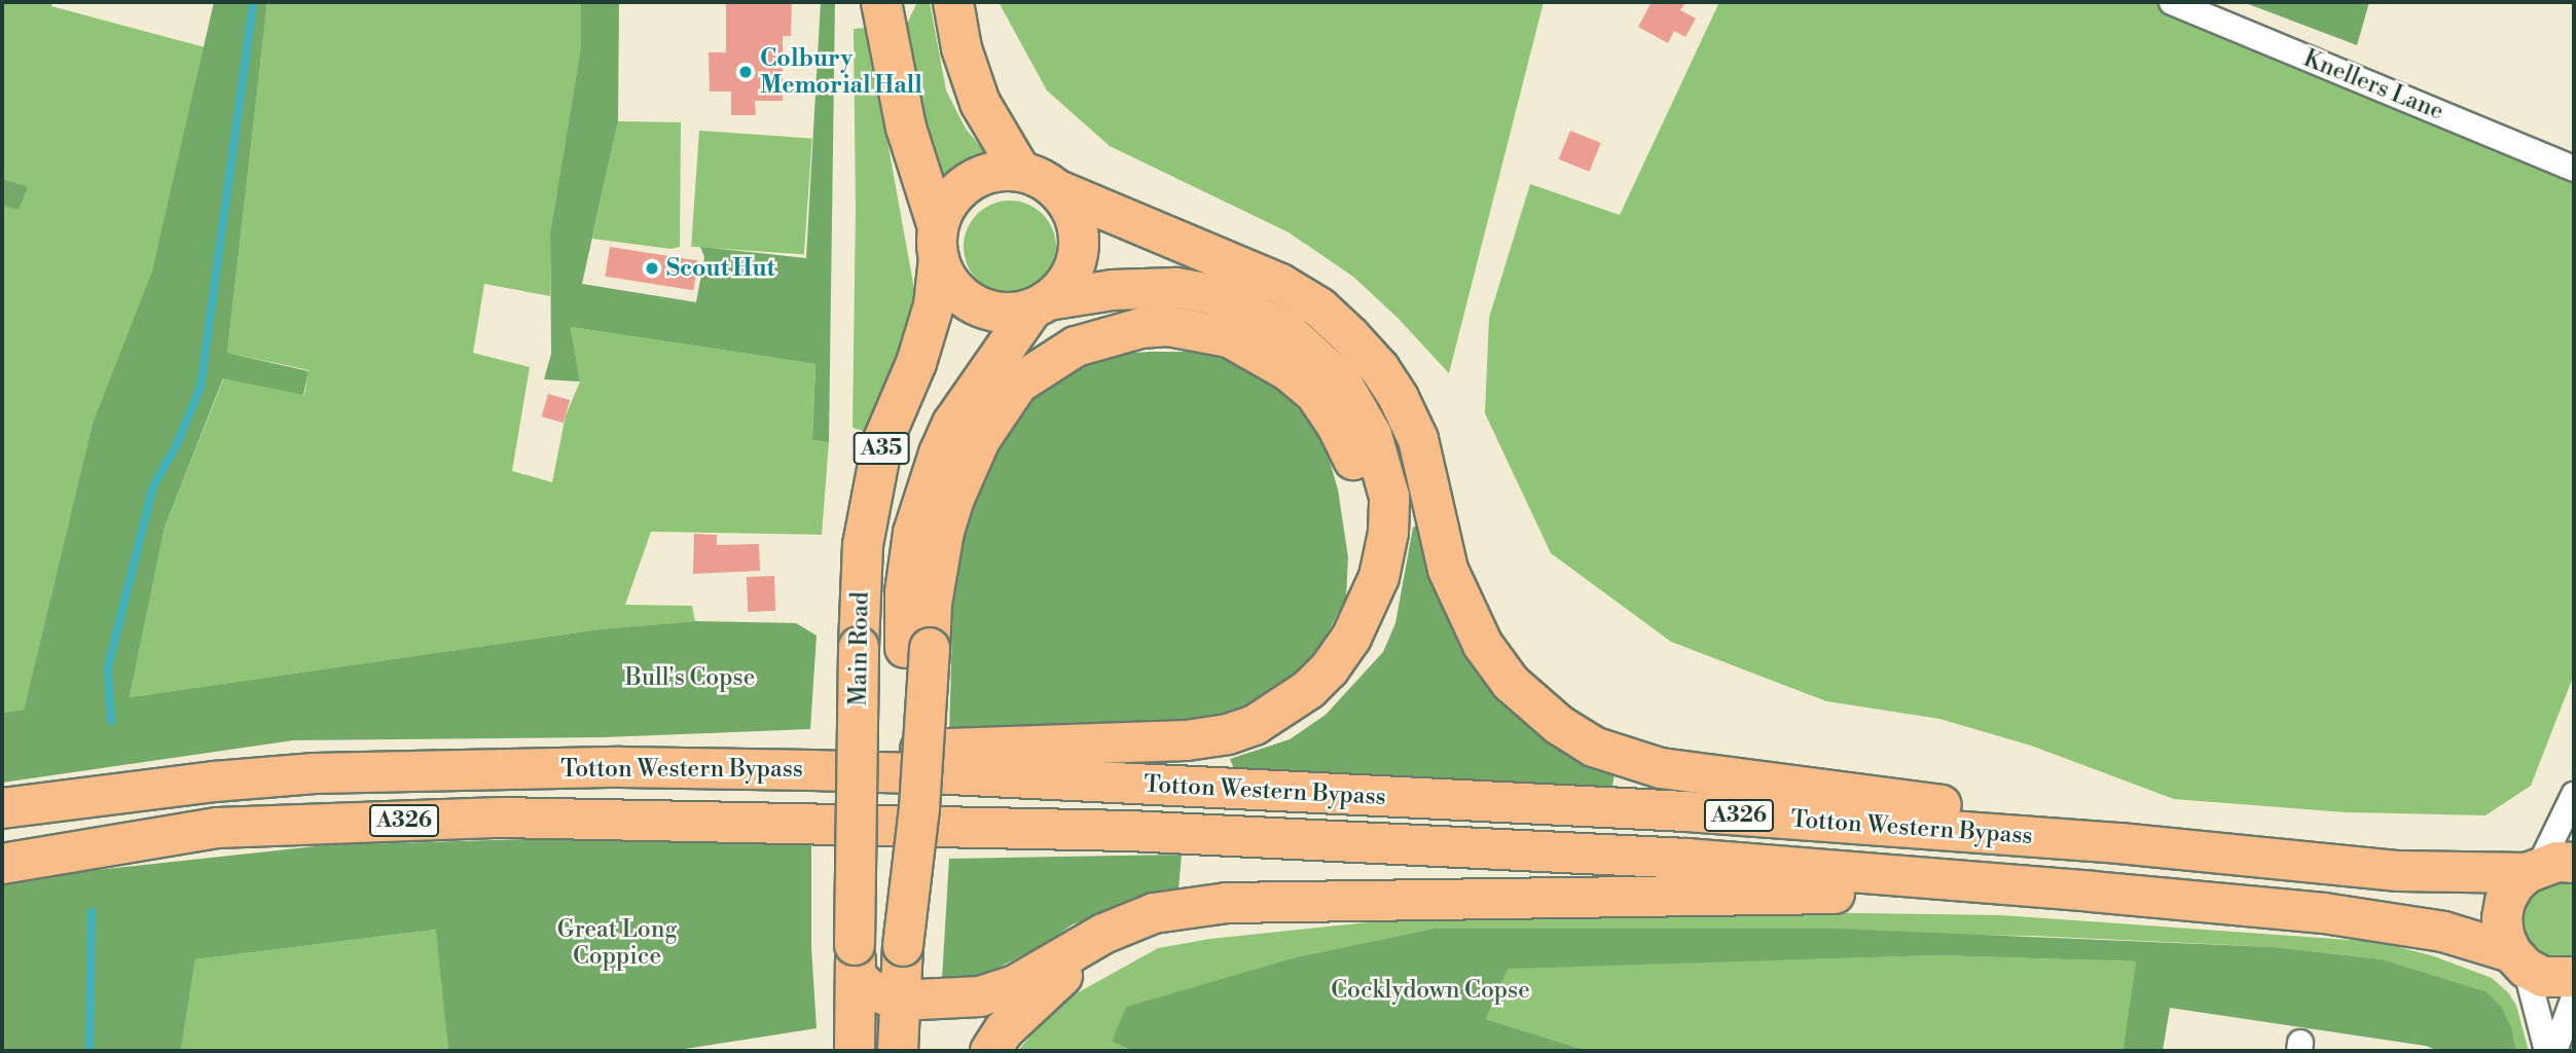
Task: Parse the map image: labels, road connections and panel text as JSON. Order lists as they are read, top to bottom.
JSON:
{
  "streets": {
    "main road": [
      "A35",
      "Main Road",
      "Totton Western Bypass",
      "A326"
    ],
    "street": ["Knellers Lane"]
  },
  "crossings": [
    ["A35", "Main Road"]
  ],
  "parks": ["Bull's Copse", "Great Long Coppice", "Cocklydown Copse"],
  "places": ["Colbury Memorial Hall", "Scout Hut"]
}
